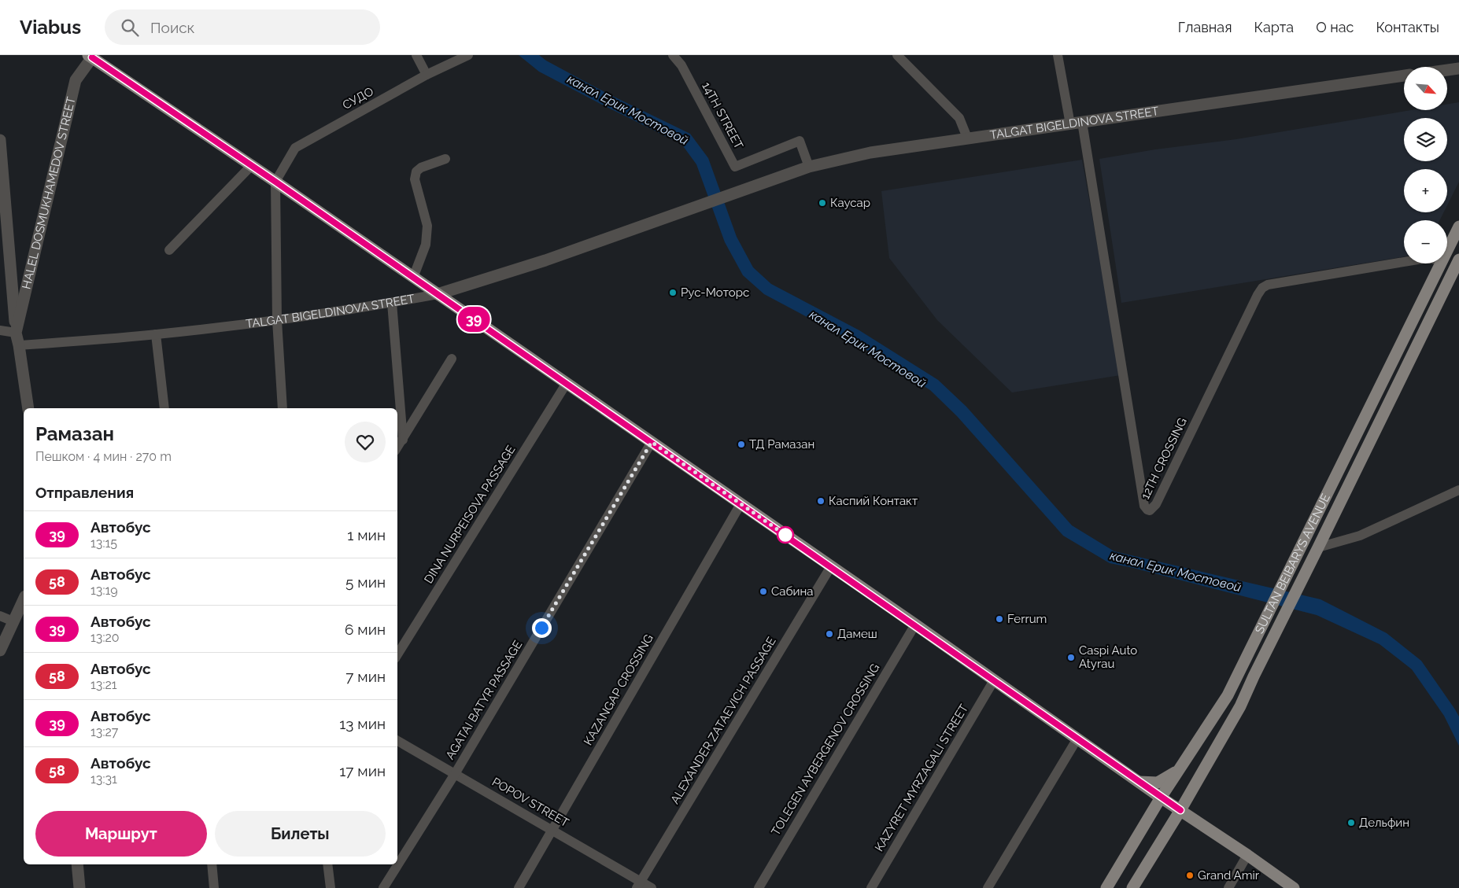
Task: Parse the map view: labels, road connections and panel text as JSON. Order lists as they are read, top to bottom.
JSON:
{
  "streets": {
    "main road": ["SULTAN BEIBARYS AVENUE"],
    "street": [
      "СУДО",
      "14TH STREET",
      "TALGAT BIGELDINOVA STREET",
      "HALEL DOSMUKHAMEDOV STREET",
      "12TH CROSSING",
      "DINA NURPEISOVA PASSAGE",
      "KAZANGAP CROSSING",
      "AGATAI BATYR PASSAGE",
      "ALEXANDER ZATAEVICH PASSAGE",
      "TOLEGEN AYBERGENOV CROSSING",
      "KAZYRET MYRZAGALI STREET",
      "POPOV STREET"
    ]
  },
  "crossings": [
    ["14TH STREET", "TALGAT BIGELDINOVA STREET"],
    ["TALGAT BIGELDINOVA STREET", "HALEL DOSMUKHAMEDOV STREET"],
    ["TALGAT BIGELDINOVA STREET", "12TH CROSSING"],
    ["KAZANGAP CROSSING", "POPOV STREET"],
    ["AGATAI BATYR PASSAGE", "POPOV STREET"],
    ["ALEXANDER ZATAEVICH PASSAGE", "POPOV STREET"]
  ],
  "water": ["канал Ерик Мостовой"],
  "places": [
    "Каусар",
    "Рус-Моторс",
    "ТД Рамазан",
    "Каспий Контакт",
    "Сабина",
    "Ferrum",
    "Дамеш",
    "Caspi Auto Atyrau",
    "Дельфин",
    "Grand Amir"
  ],
  "lines": ["bus line 39"],
  "north": "bottom right",
  "page": {
    "header": "Viabus",
    "search": "Поиск",
    "nav": [
      "Главная",
      "Карта",
      "О нас",
      "Контакты"
    ],
    "on_map": "39",
    "map_buttons": ["+", "−"],
    "heading": [
      ["Рамазан", "Пешком · 4 мин · 270 m"],
      "Отправления"
    ],
    "list": [
      {
        "mark": "39",
        "name": "Автобус",
        "note": "13:15",
        "value": "1 мин"
      },
      {
        "mark": "58",
        "name": "Автобус",
        "note": "13:19",
        "value": "5 мин"
      },
      {
        "mark": "39",
        "name": "Автобус",
        "note": "13:20",
        "value": "6 мин"
      },
      {
        "mark": "58",
        "name": "Автобус",
        "note": "13:21",
        "value": "7 мин"
      },
      {
        "mark": "39",
        "name": "Автобус",
        "note": "13:27",
        "value": "13 мин"
      },
      {
        "mark": "58",
        "name": "Автобус",
        "note": "13:31",
        "value": "17 мин"
      }
    ],
    "buttons": ["Маршрут", "Билеты"]
  }
}
